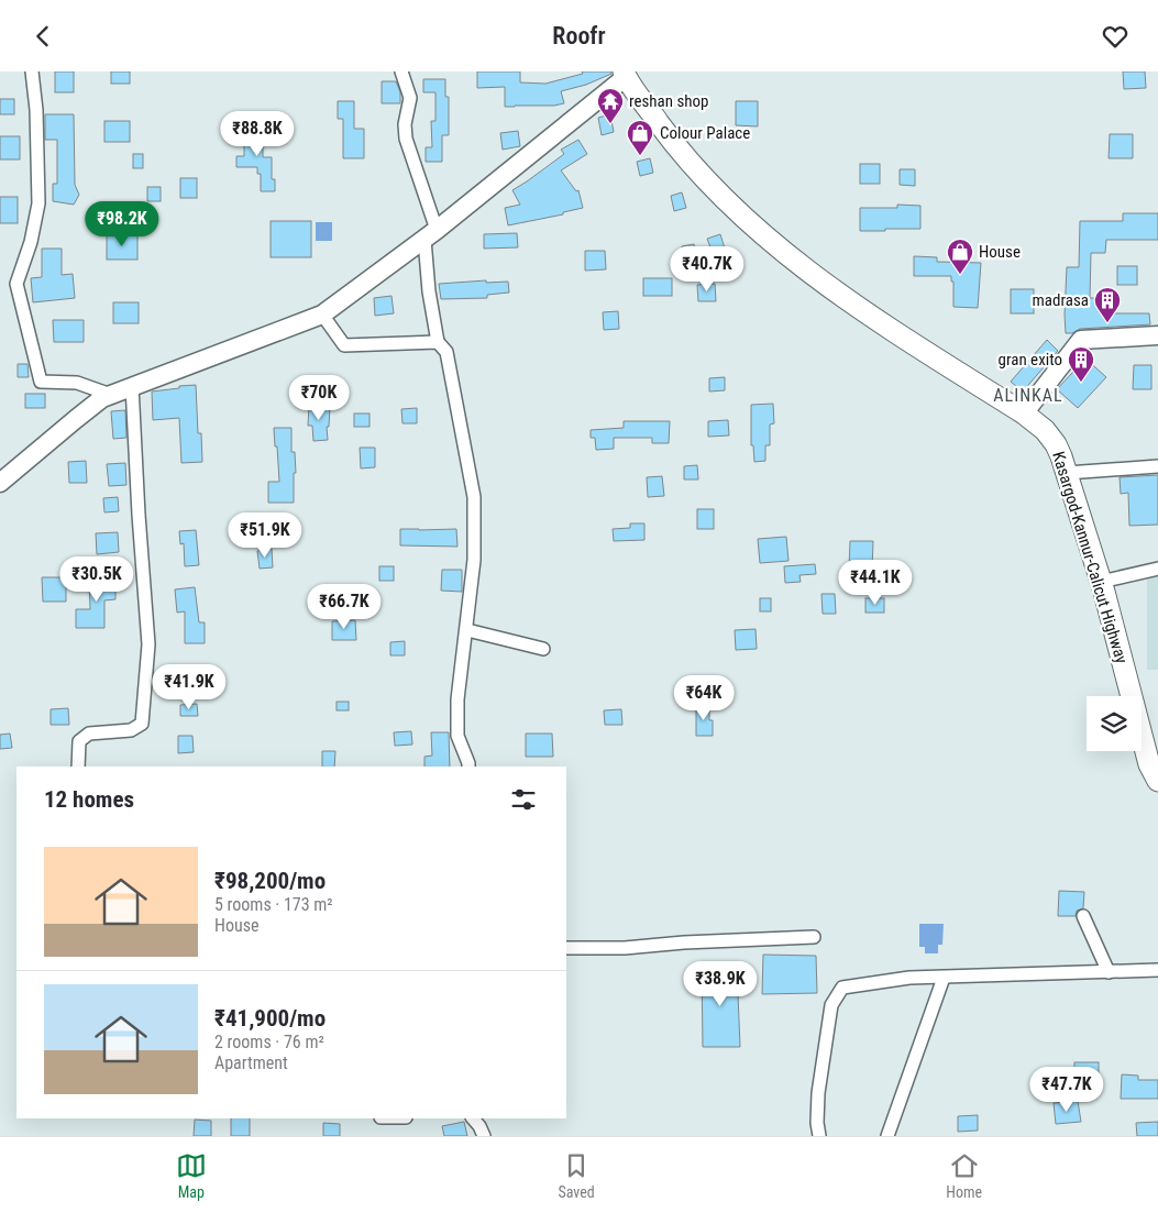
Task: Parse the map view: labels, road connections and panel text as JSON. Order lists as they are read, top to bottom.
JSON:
{
  "streets": {
    "highway": ["Kasargod-Kannur-Calicut Highway"]
  },
  "districts": ["ALINKAL"],
  "places": {
    "temple": ["reshan shop"],
    "shop": ["Colour Palace", "House"],
    "building": ["madrasa", "gran exito"]
  },
  "page": {
    "header": "Roofr",
    "price": [
      "₹88.8K",
      "₹98.2K",
      "₹40.7K",
      "₹70K",
      "₹51.9K",
      "₹30.5K",
      "₹44.1K",
      "₹66.7K",
      "₹41.9K",
      "₹64K",
      "₹38.9K",
      "₹47.7K"
    ],
    "heading": "12 homes",
    "list": [
      {
        "name": "₹98,200/mo",
        "note": "5 rooms · 173 m² · House"
      },
      {
        "name": "₹41,900/mo",
        "note": "2 rooms · 76 m² · Apartment"
      }
    ],
    "tabs": ["Map", "Saved", "Home"]
  }
}
